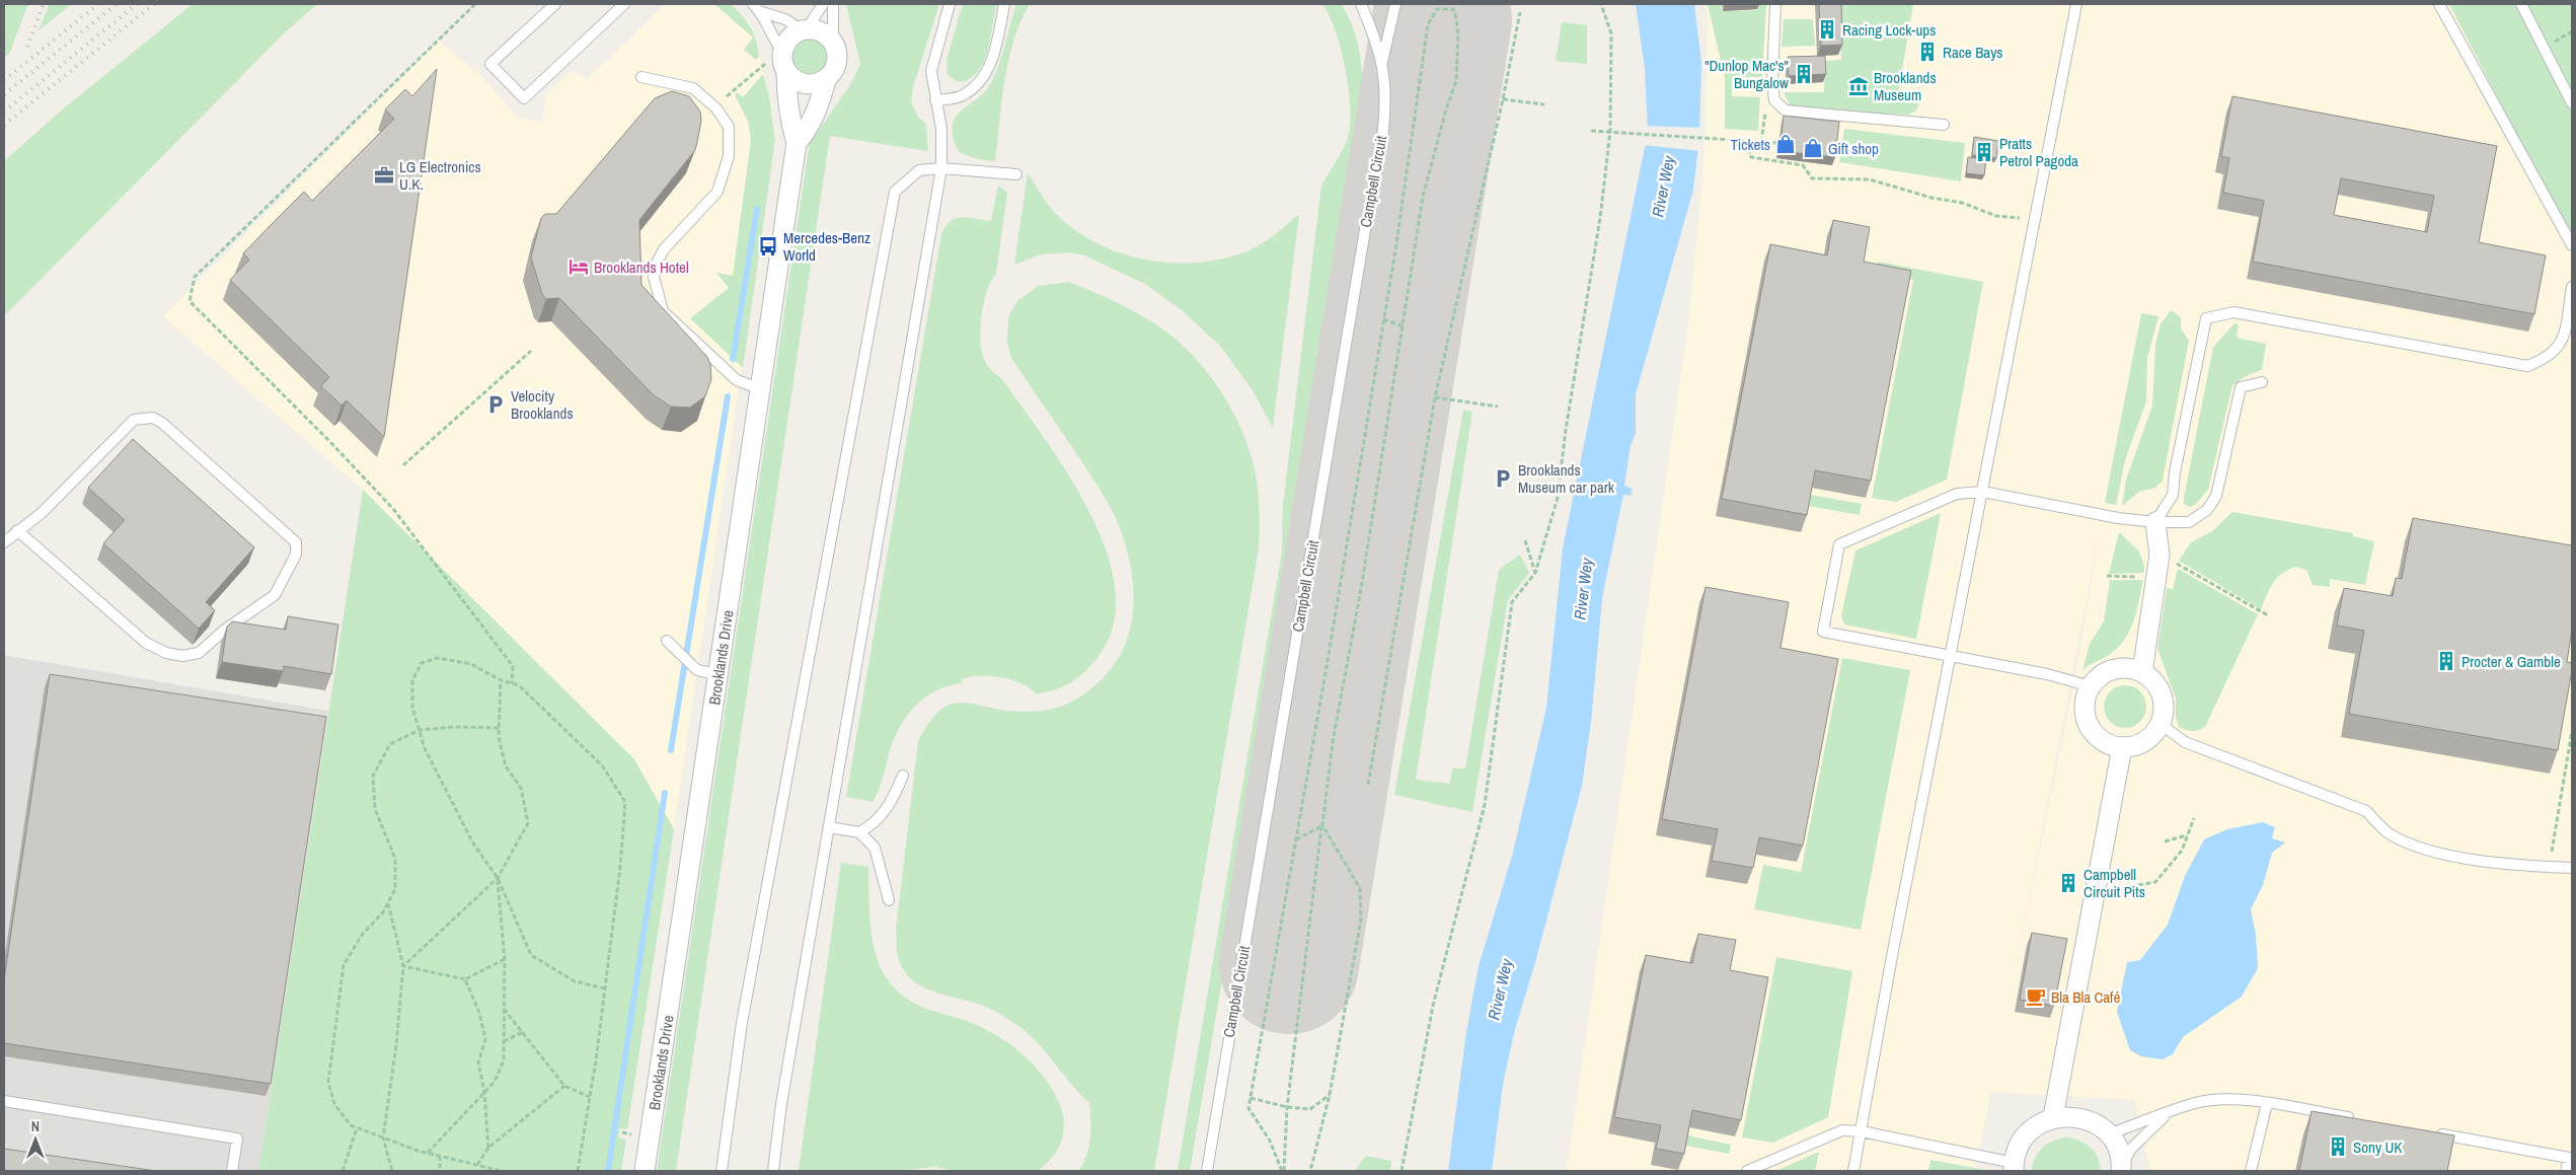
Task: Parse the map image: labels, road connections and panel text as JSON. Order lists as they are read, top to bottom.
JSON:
{
  "streets": {
    "street": ["Brooklands Drive"],
    "lane": ["Campbell Circuit"]
  },
  "water": ["River Wey"],
  "places": {
    "building": [
      "Racing Lock-ups",
      "Race Bays",
      "\"Dunlop Mac's\" Bungalow",
      "Pratts Petrol Pagoda",
      "Procter & Gamble",
      "Campbell Circuit Pits",
      "Sony UK"
    ],
    "museum": ["Brooklands Museum"],
    "shop": ["Tickets", "Gift shop"],
    "office": ["LG Electronics U.K."],
    "bus stop": ["Mercedes-Benz World"],
    "hotel": ["Brooklands Hotel"],
    "parking": ["Velocity Brooklands", "Brooklands Museum car park"],
    "cafe": ["Bla Bla Café"]
  },
  "north": "top"
}
